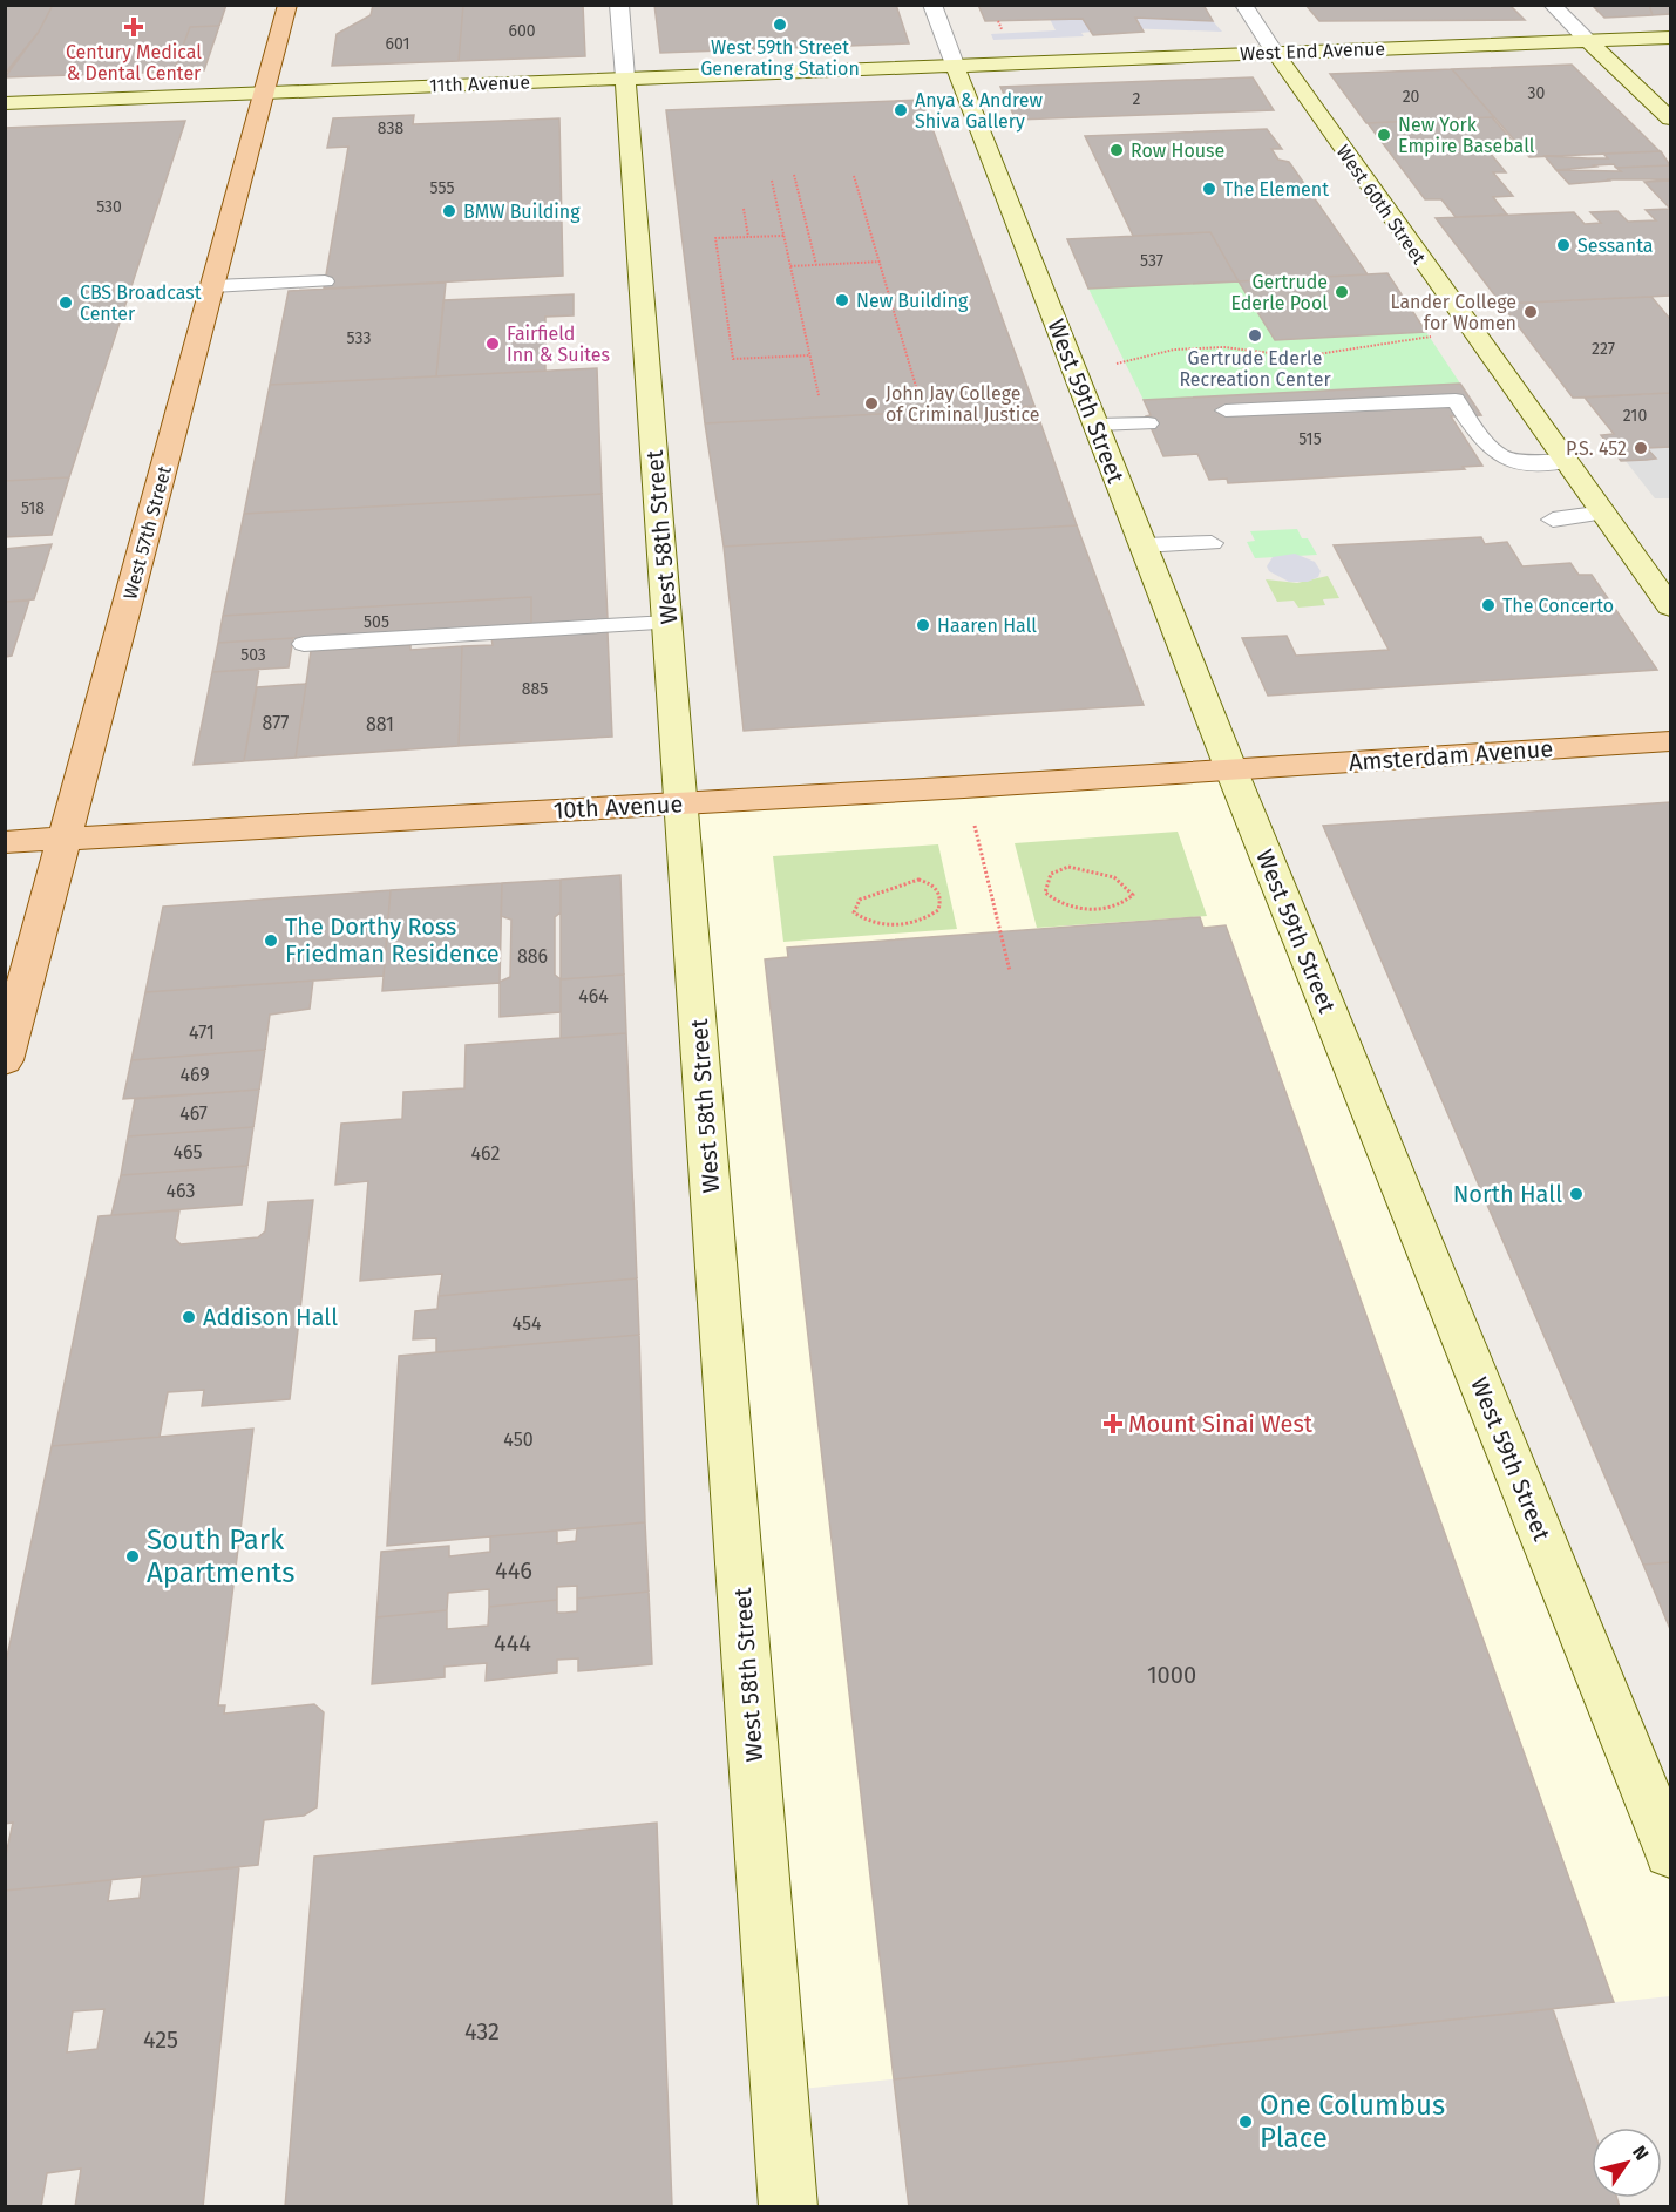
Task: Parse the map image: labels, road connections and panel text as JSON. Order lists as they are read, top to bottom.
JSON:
{
  "streets": {
    "main road": ["West 57th Street", "Amsterdam Avenue", "10th Avenue"],
    "street": [
      "West End Avenue",
      "11th Avenue",
      "West 60th Street",
      "West 59th Street",
      "West 58th Street"
    ]
  },
  "crossings": [
    ["West End Avenue", "11th Avenue"],
    ["West End Avenue", "West 60th Street"],
    ["West End Avenue", "West 59th Street"],
    ["11th Avenue", "West 59th Street"],
    ["11th Avenue", "West 57th Street"],
    ["11th Avenue", "West 58th Street"],
    ["West 59th Street", "Amsterdam Avenue"],
    ["West 59th Street", "10th Avenue"],
    ["West 57th Street", "10th Avenue"],
    ["West 58th Street", "10th Avenue"],
    ["Amsterdam Avenue", "10th Avenue"]
  ],
  "places": {
    "other": [
      "West 59th Street Generating Station",
      "Anya & Andrew Shiva Gallery",
      "New York Empire Baseball",
      "Row House",
      "The Element",
      "BMW Building",
      "Sessanta",
      "Gertrude Ederle Pool",
      "New Building",
      "CBS Broadcast Center",
      "Lander College for Women",
      "Gertrude Ederle Recreation Center",
      "Fairfield Inn & Suites",
      "John Jay College of Criminal Justice",
      "P.S. 452",
      "The Concerto",
      "Haaren Hall",
      "The Dorthy Ross Friedman Residence",
      "North Hall",
      "Addison Hall",
      "South Park Apartments",
      "One Columbus Place"
    ],
    "health": ["Century Medical & Dental Center", "Mount Sinai West"]
  },
  "house_numbers": [
    "600",
    "601",
    "30",
    "20",
    "2",
    "838",
    "555",
    "530",
    "537",
    "533",
    "227",
    "210",
    "515",
    "518",
    "505",
    "503",
    "885",
    "877",
    "881",
    "886",
    "464",
    "471",
    "469",
    "467",
    "465",
    "462",
    "463",
    "454",
    "450",
    "446",
    "444",
    "1000",
    "432",
    "425"
  ],
  "north": "top right"
}
